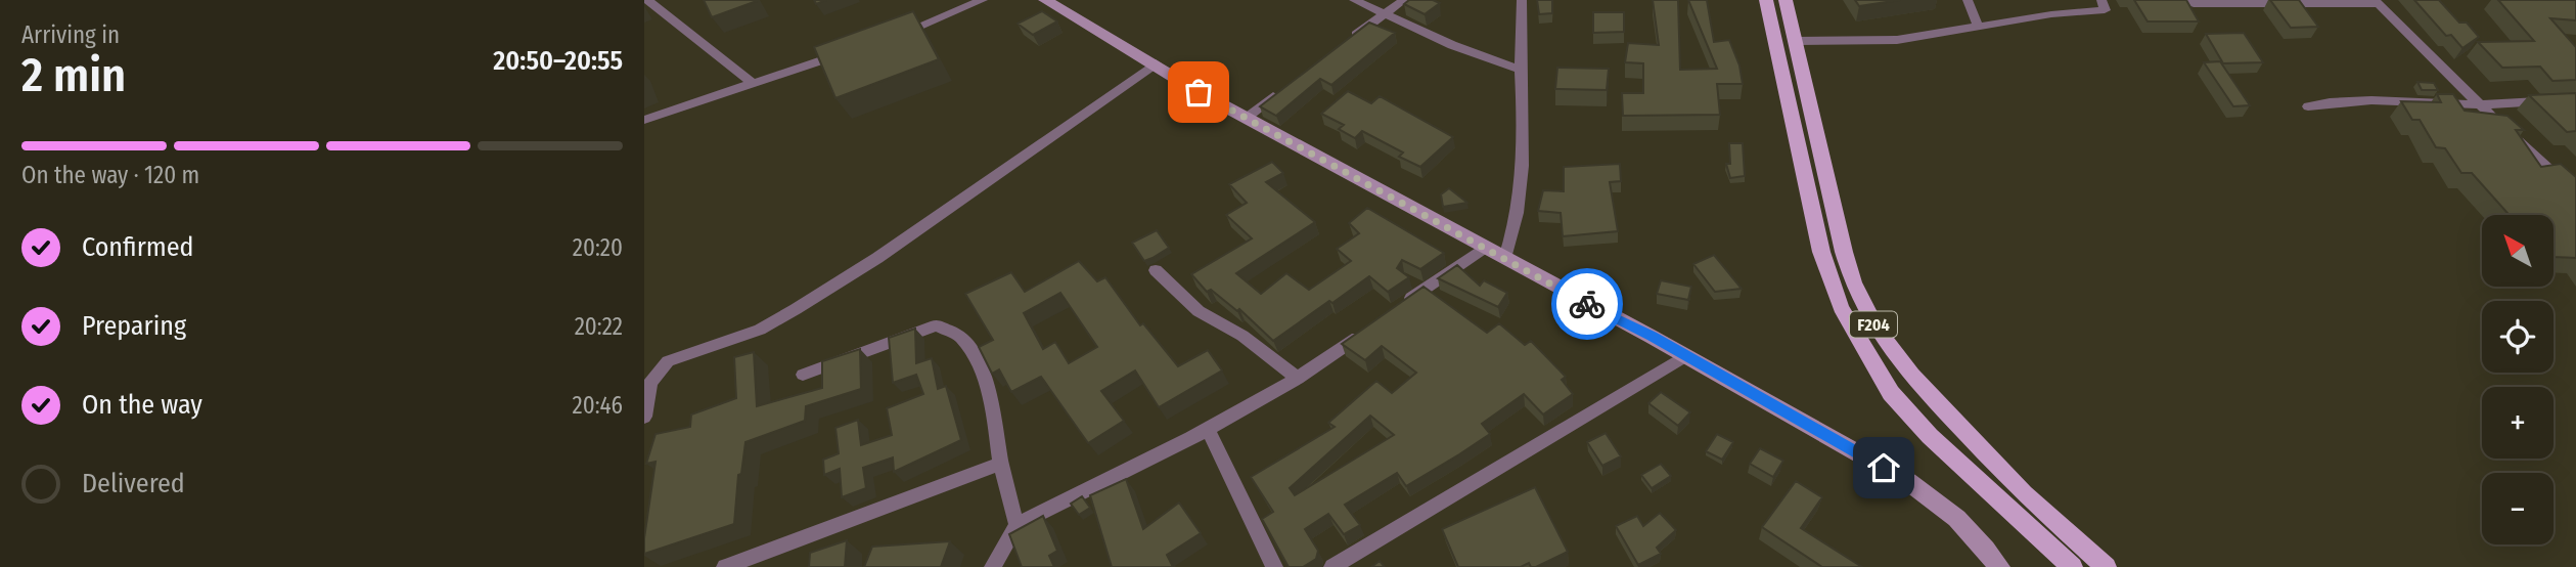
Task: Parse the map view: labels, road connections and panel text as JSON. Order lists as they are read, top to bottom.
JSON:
{
  "streets": {
    "main road": ["F204"]
  },
  "north": "top left",
  "page": {
    "heading": ["2 min", "Arriving in", "20:50–20:55"],
    "bar": "On the way · 120 m",
    "list": [
      ["Confirmed", "20:20"],
      ["Preparing", "20:22"],
      ["On the way", "20:46"],
      "Delivered"
    ],
    "map_buttons": ["+", "−"]
  }
}
